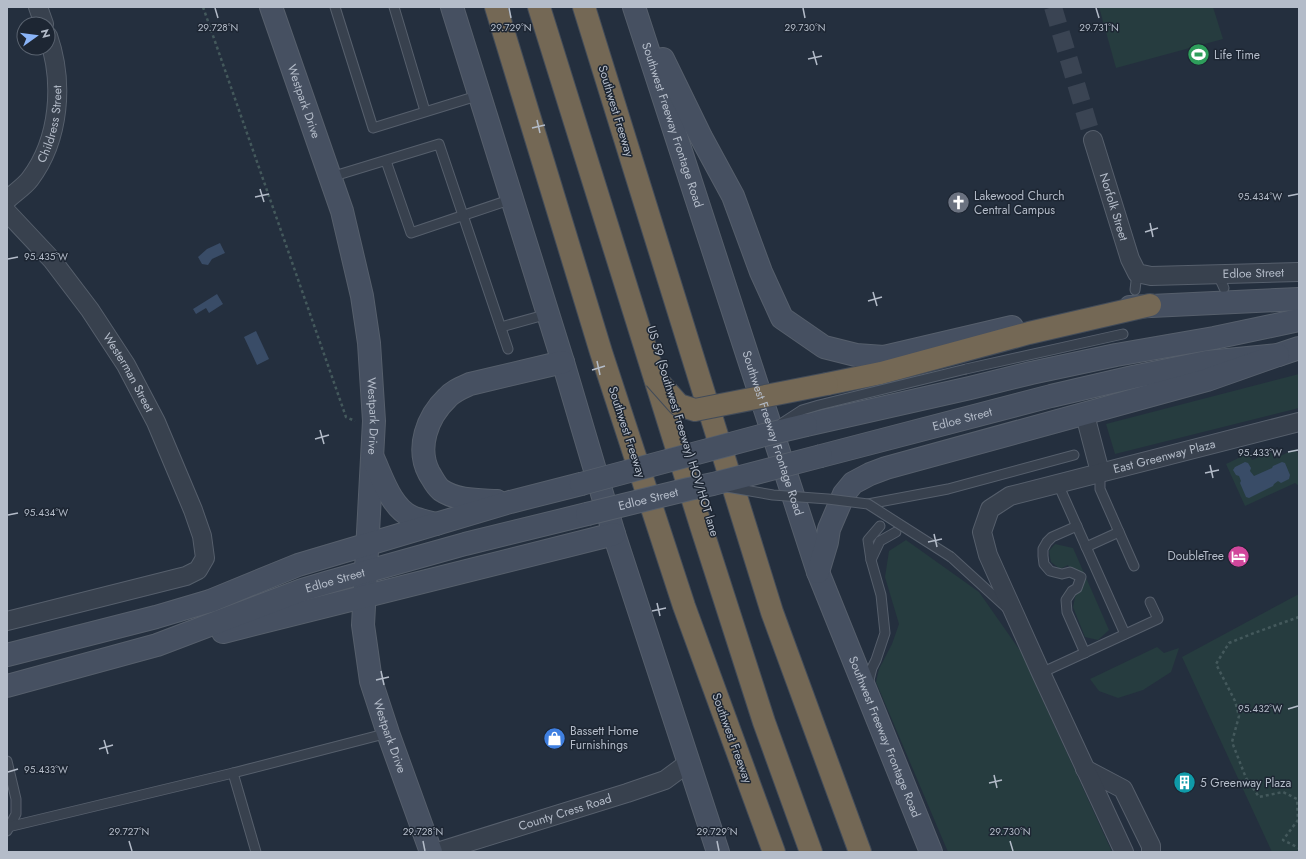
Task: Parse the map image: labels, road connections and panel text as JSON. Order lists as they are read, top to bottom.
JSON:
{
  "streets": {
    "highway": ["Southwest Freeway", "US 59 (Southwest Freeway) HOV/HOT lane"],
    "main road": ["Westpark Drive", "Southwest Freeway Frontage Road", "Edloe Street"],
    "street": [
      "Childress Street",
      "Norfolk Street",
      "Westerman Street",
      "East Greenway Plaza",
      "County Cress Road"
    ]
  },
  "crossings": [
    ["Westpark Drive", "Edloe Street"],
    ["Norfolk Street", "Edloe Street"]
  ],
  "places": {
    "sports": ["Life Time"],
    "church": ["Lakewood Church Central Campus"],
    "hotel": ["DoubleTree"],
    "shop": ["Bassett Home Furnishings"],
    "building": ["5 Greenway Plaza"]
  },
  "north": "right",
  "coordinates": [
    "29.728°N",
    "29.729°N",
    "29.730°N",
    "29.731°N",
    "95.434°W",
    "95.435°W",
    "95.433°W",
    "95.432°W",
    "29.727°N"
  ]
}
